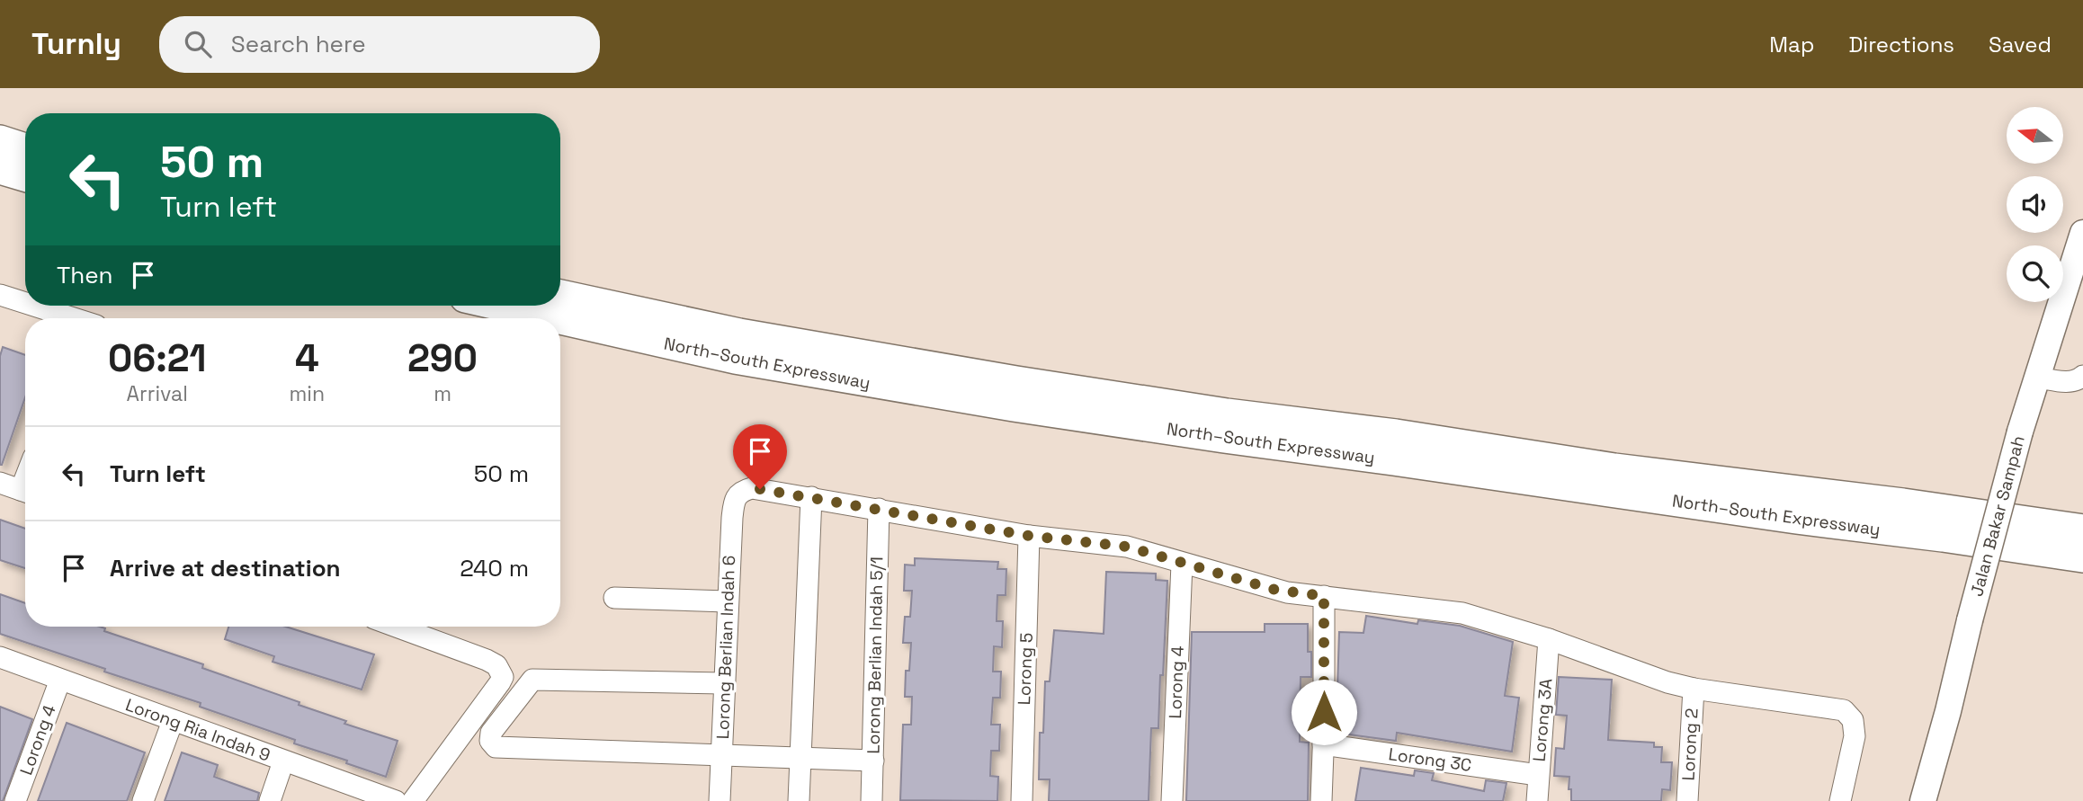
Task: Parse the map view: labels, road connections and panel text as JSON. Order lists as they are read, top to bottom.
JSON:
{
  "streets": {
    "highway": ["North–South Expressway"],
    "main road": ["Jalan Bakar Sampah"],
    "street": [
      "Lorong Berlian Indah 6",
      "Lorong Berlian Indah 5/1",
      "Lorong 5",
      "Lorong 4",
      "Lorong 3A",
      "Lorong Ria Indah 9",
      "Lorong 2",
      "Lorong 3C"
    ]
  },
  "crossings": [
    ["Lorong 4", "Lorong Ria Indah 9"],
    ["Lorong 3A", "Lorong 3C"]
  ],
  "north": "left",
  "page": {
    "header": "Turnly",
    "search": "Search here",
    "nav": ["Map", "Directions", "Saved"],
    "turn": ["50 m", "Turn left"],
    "then": "Then",
    "eta": [
      "06:21",
      "Arrival",
      "4",
      "min",
      "290",
      "m"
    ],
    "list": [
      {
        "name": "Turn left",
        "value": "50 m"
      },
      {
        "name": "Arrive at destination",
        "value": "240 m"
      }
    ]
  }
}
